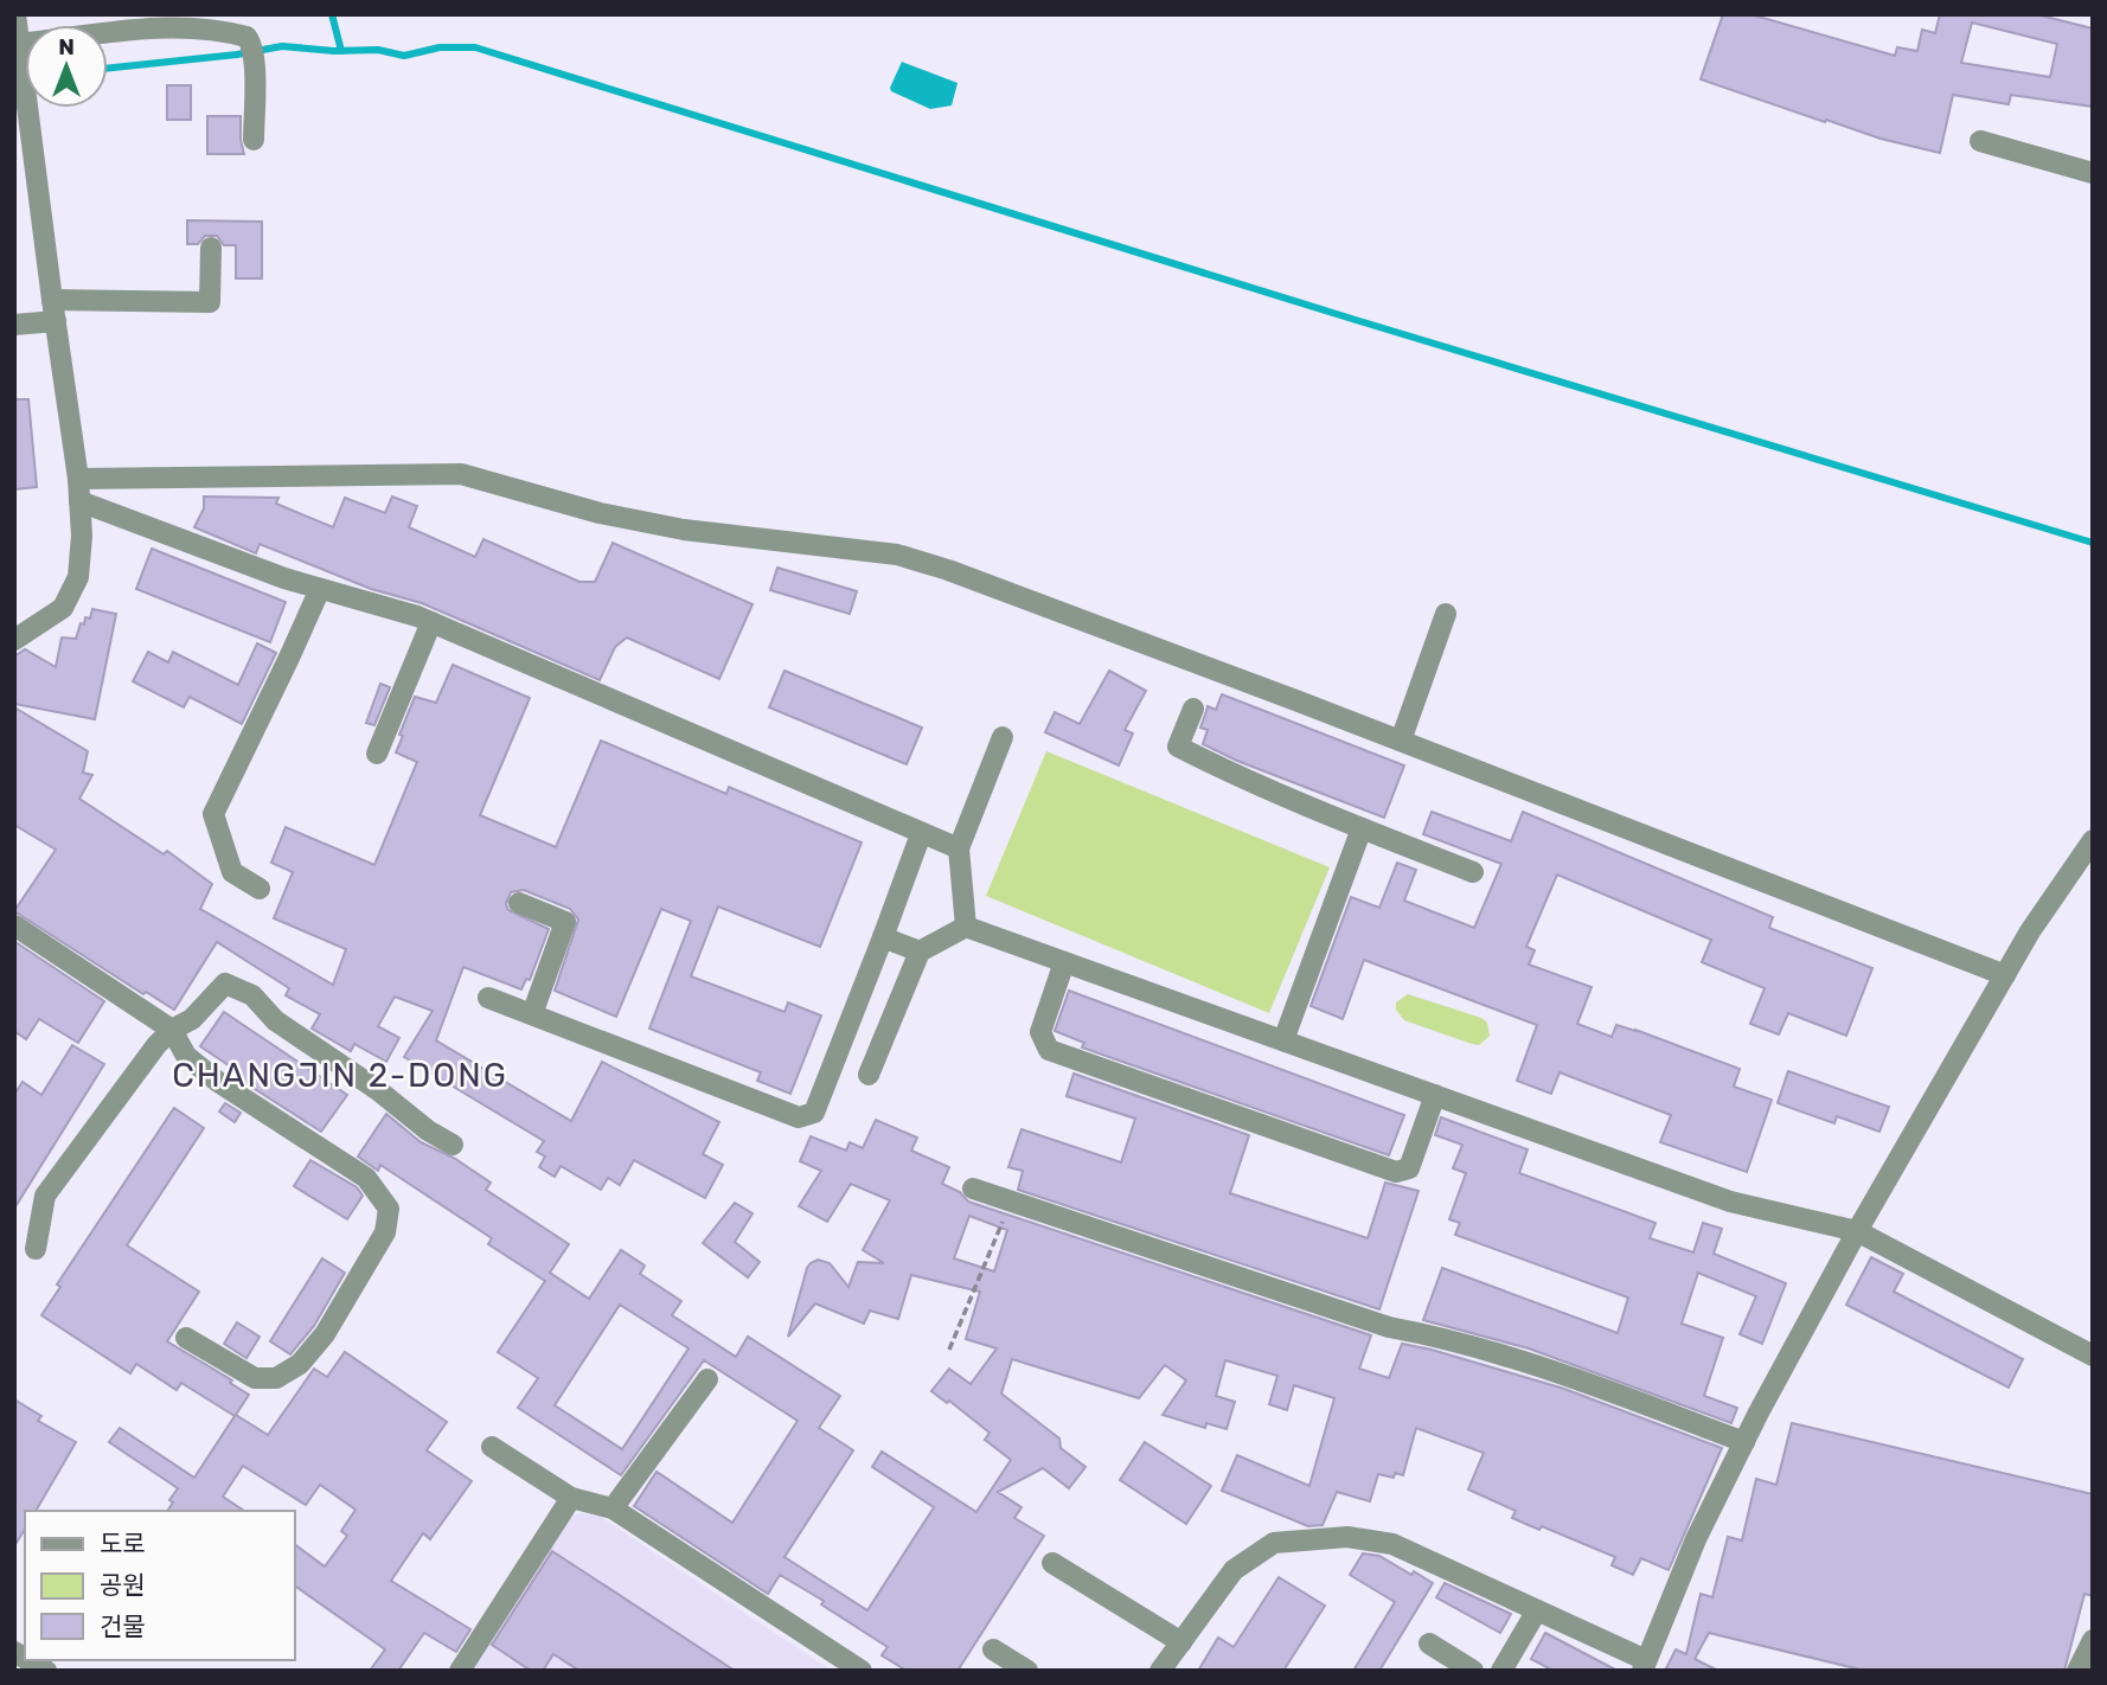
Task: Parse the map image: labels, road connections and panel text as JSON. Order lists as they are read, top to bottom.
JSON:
{
  "districts": ["CHANGJIN 2-DONG"],
  "legend": ["도로", "공원", "건물"],
  "north": "top"
}
